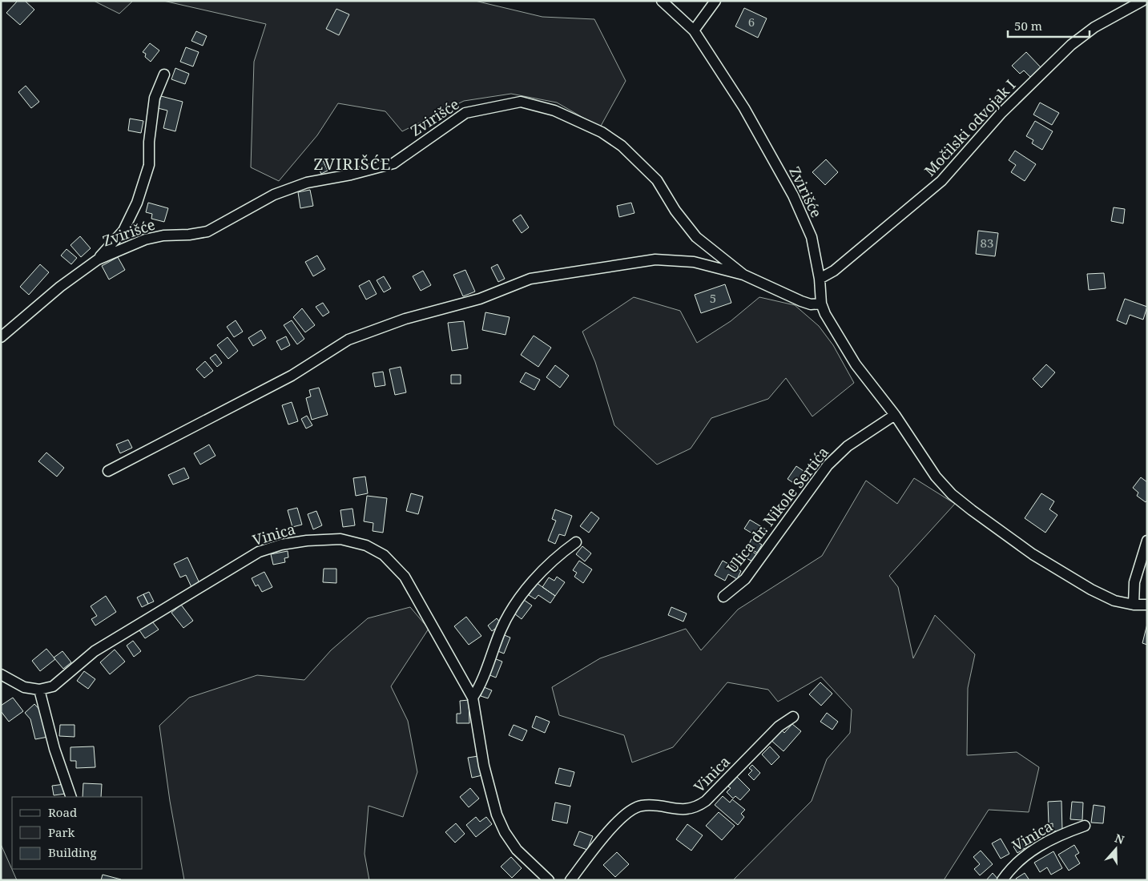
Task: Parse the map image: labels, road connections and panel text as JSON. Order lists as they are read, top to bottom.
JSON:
{
  "streets": {
    "street": [
      "Zvirišće",
      "Močilski odvojak I",
      "Ulica dr. Nikole Sertića",
      "Vinica"
    ]
  },
  "crossings": [
    ["Zvirišće", "Močilski odvojak I"]
  ],
  "districts": ["ZVIRIŠĆE"],
  "house_numbers": ["6", "83", "5"],
  "legend": ["Road", "Park", "Building"],
  "scale_bar": "50 m",
  "north": "top"
}
